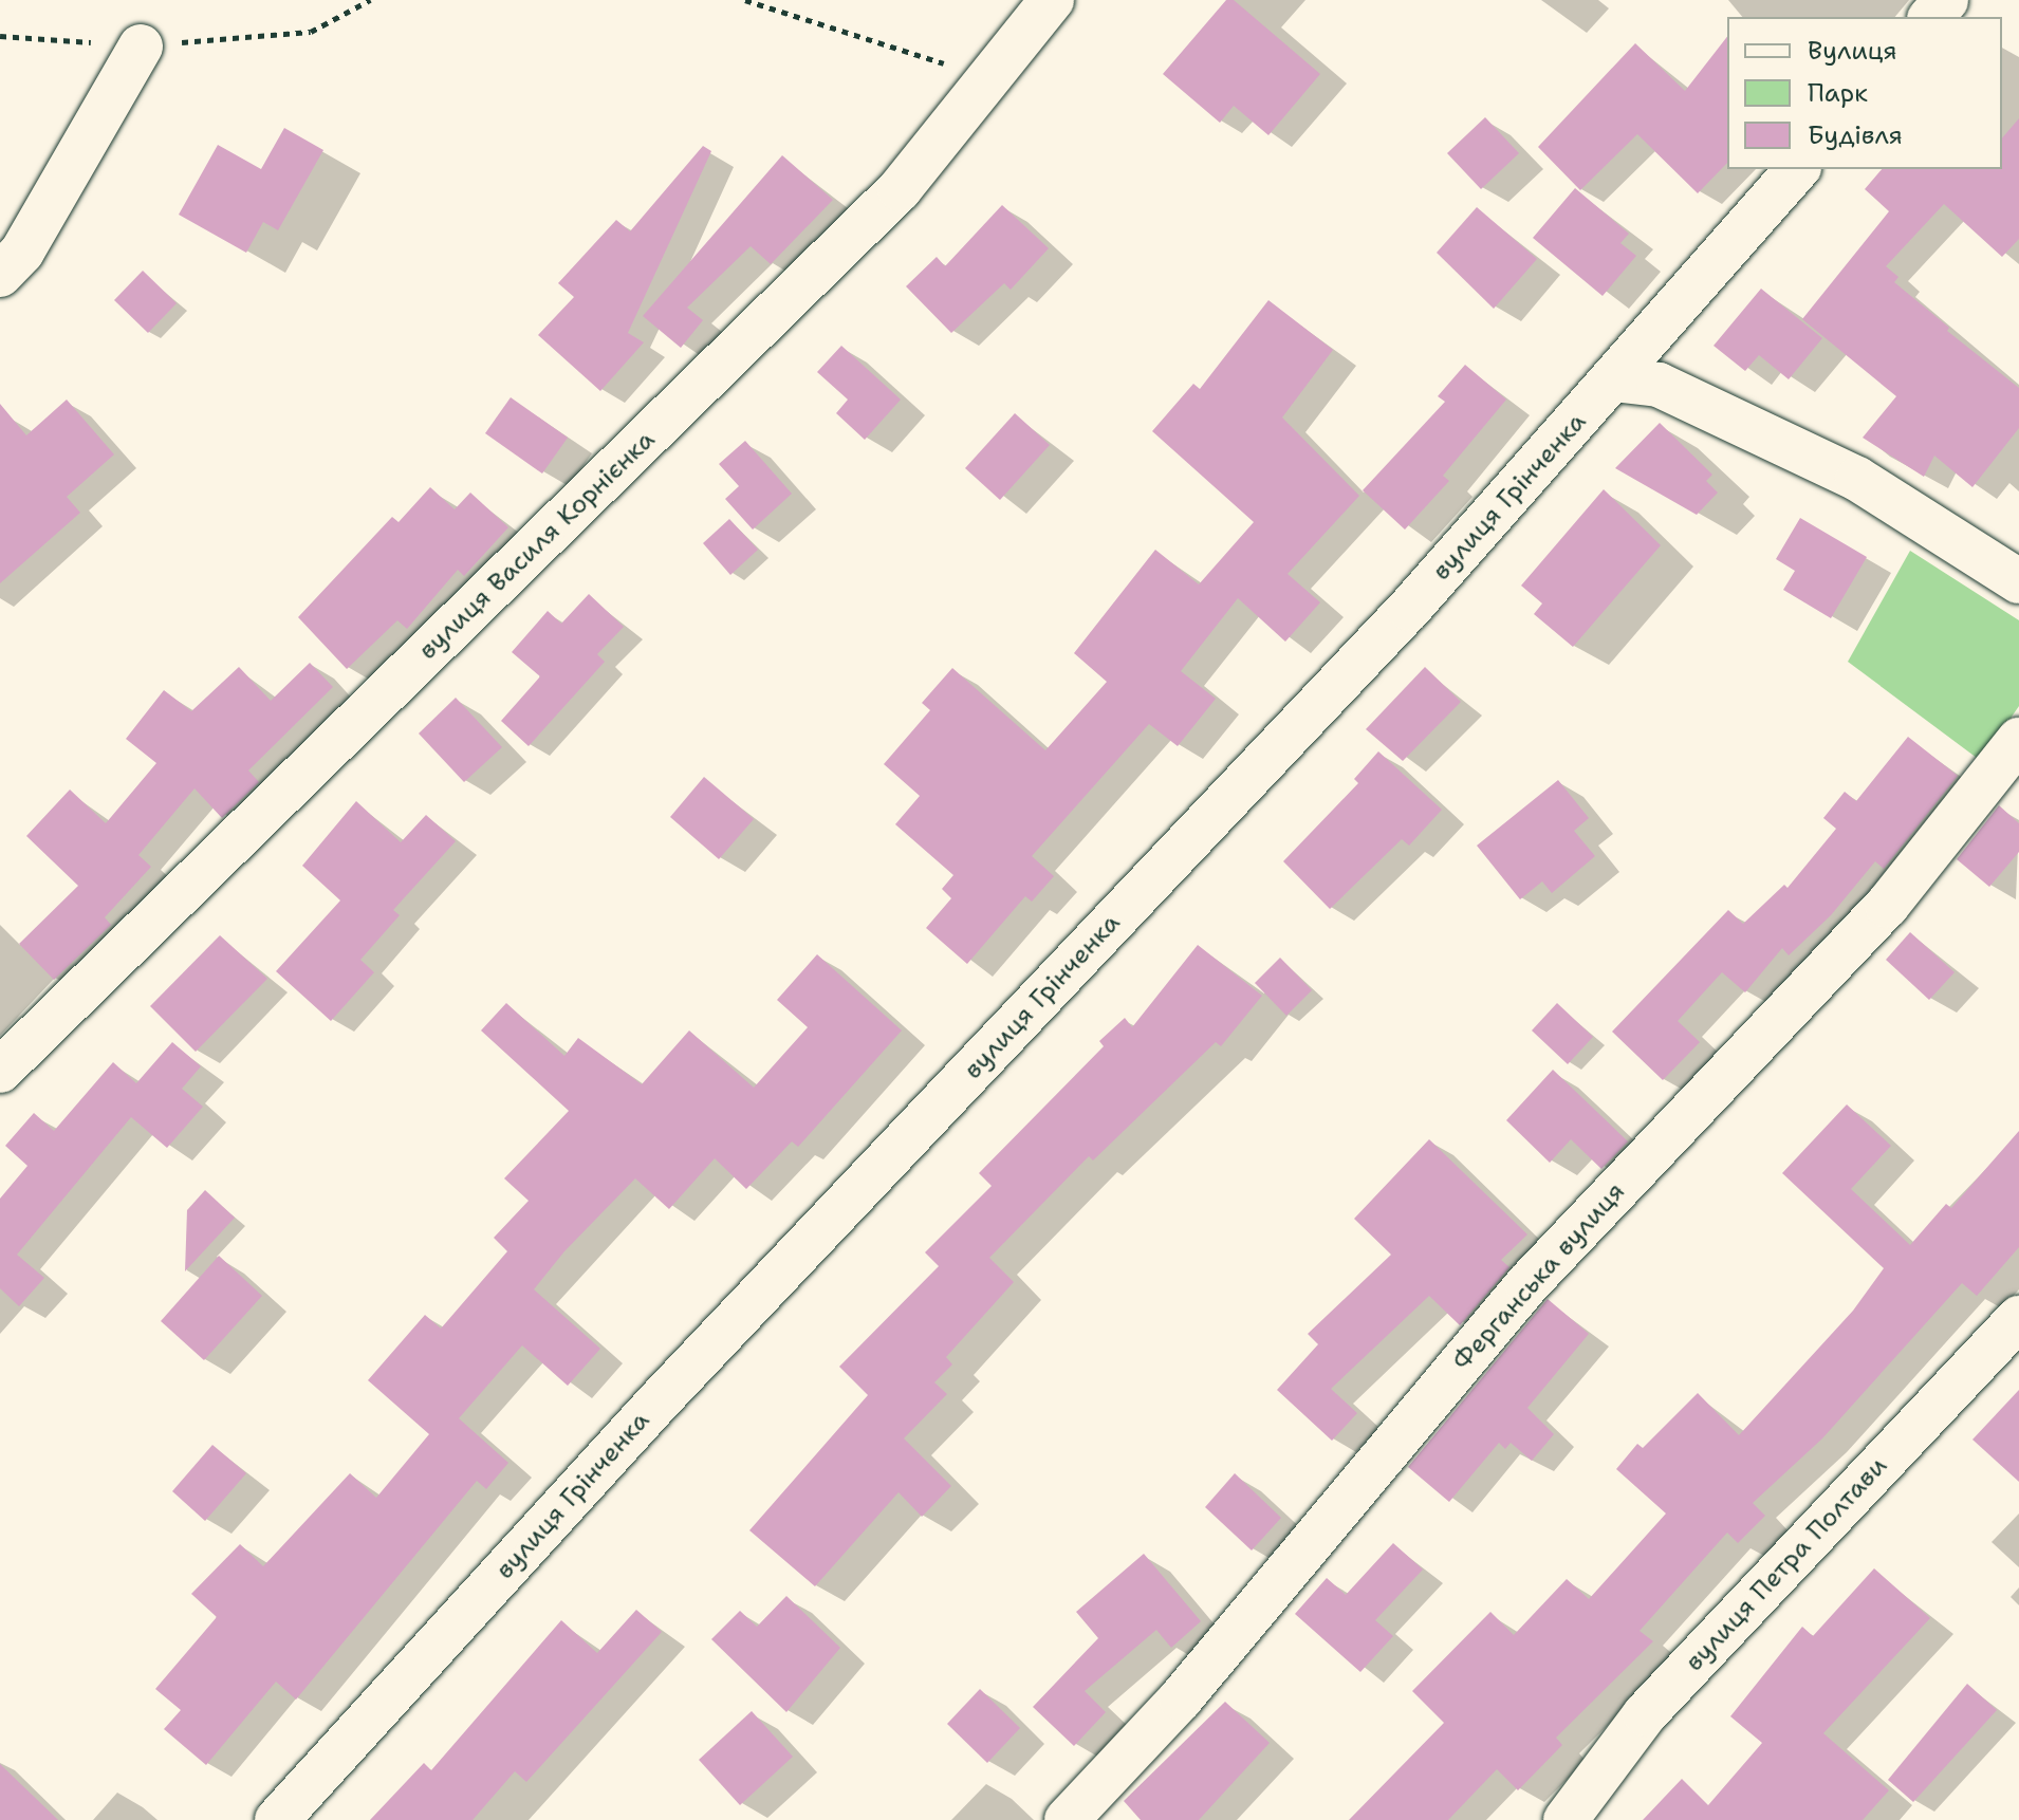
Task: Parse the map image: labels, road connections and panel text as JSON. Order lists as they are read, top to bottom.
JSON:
{
  "streets": {
    "street": [
      "вулиця Грінченка",
      "вулиця Василя Корнієнка",
      "Ферганська вулиця",
      "вулиця Петра Полтави"
    ]
  },
  "legend": ["Вулиця", "Парк", "Будівля"]
}
